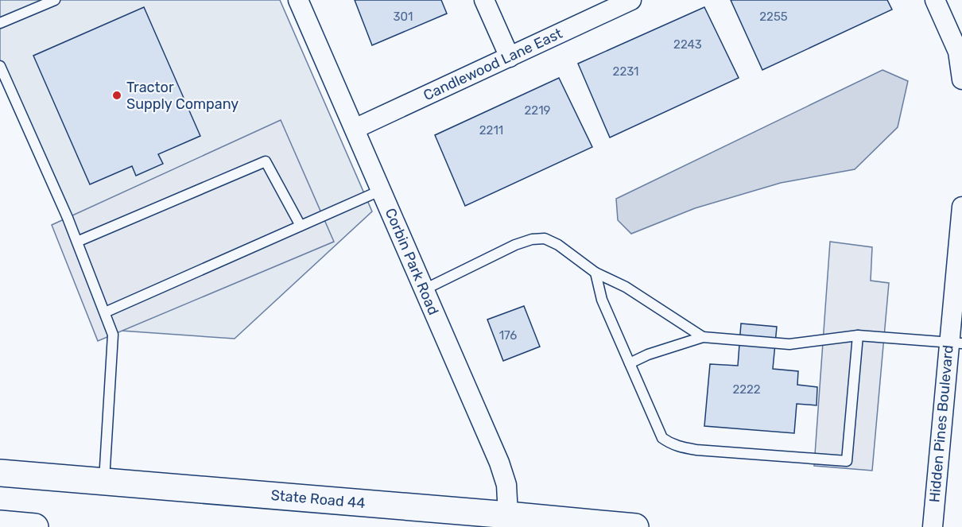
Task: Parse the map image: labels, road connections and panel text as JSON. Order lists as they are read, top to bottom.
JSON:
{
  "streets": {
    "main road": ["State Road 44"],
    "street": ["Candlewood Lane East", "Corbin Park Road", "Hidden Pines Boulevard"]
  },
  "crossings": [
    ["Candlewood Lane East", "Corbin Park Road"],
    ["Corbin Park Road", "State Road 44"]
  ],
  "places": ["Tractor Supply Company"],
  "house_numbers": [
    "301",
    "2255",
    "2243",
    "2231",
    "2219",
    "2211",
    "176",
    "2222"
  ]
}
